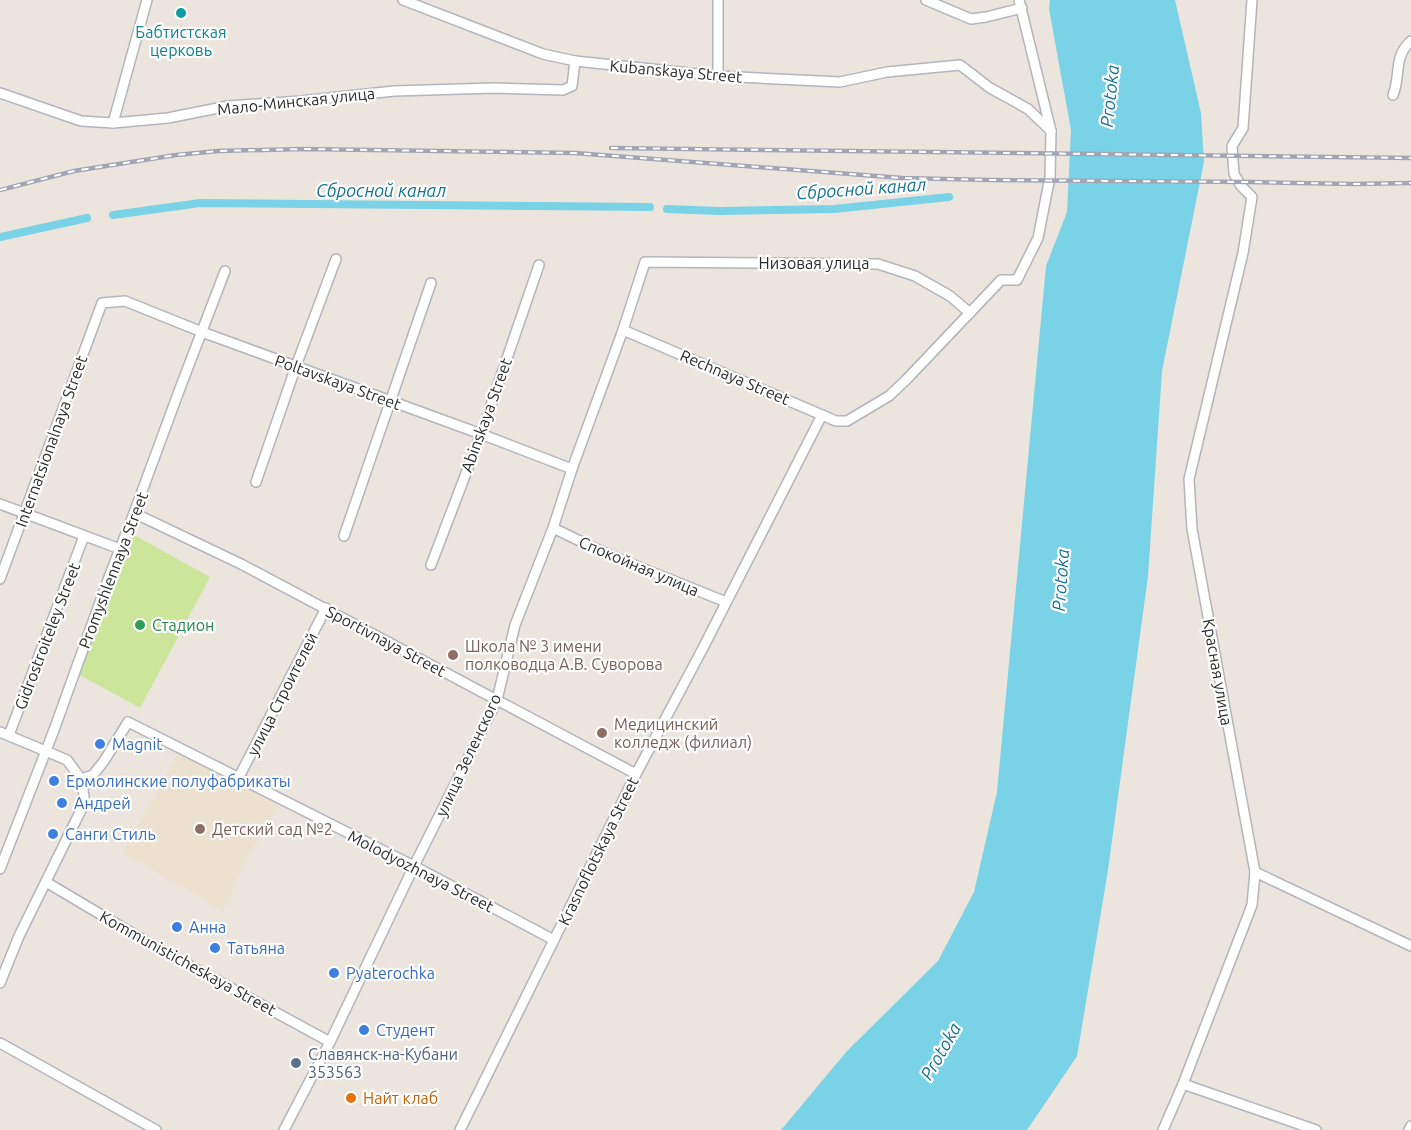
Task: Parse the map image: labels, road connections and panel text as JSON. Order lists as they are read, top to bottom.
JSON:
{
  "streets": {
    "street": [
      "Kubanskaya Street",
      "Мало-Минская улица",
      "Низовая улица",
      "Rechnaya Street",
      "Poltavskaya Street",
      "Abinskaya Street",
      "Internatsionalnaya Street",
      "Спокойная улица",
      "Promyshlennaya Street",
      "Gidrostroiteley Street",
      "Sportivnaya Street",
      "Красная улица",
      "улица Строителей",
      "улица Зеленского",
      "Krasnoflotskaya Street",
      "Molodyozhnaya Street",
      "Kommunisticheskaya Street"
    ]
  },
  "crossings": [
    ["Kubanskaya Street", "Мало-Минская улица"],
    ["Низовая улица", "Rechnaya Street"],
    ["Низовая улица", "улица Зеленского"],
    ["Rechnaya Street", "улица Зеленского"],
    ["Rechnaya Street", "Krasnoflotskaya Street"],
    ["Poltavskaya Street", "Abinskaya Street"],
    ["Poltavskaya Street", "Internatsionalnaya Street"],
    ["Poltavskaya Street", "Promyshlennaya Street"],
    ["Poltavskaya Street", "улица Зеленского"],
    ["Спокойная улица", "улица Зеленского"],
    ["Спокойная улица", "Krasnoflotskaya Street"],
    ["Promyshlennaya Street", "Sportivnaya Street"],
    ["Sportivnaya Street", "улица Строителей"],
    ["Sportivnaya Street", "улица Зеленского"],
    ["Sportivnaya Street", "Krasnoflotskaya Street"],
    ["улица Строителей", "Molodyozhnaya Street"],
    ["улица Зеленского", "Molodyozhnaya Street"],
    ["улица Зеленского", "Kommunisticheskaya Street"],
    ["Krasnoflotskaya Street", "Molodyozhnaya Street"]
  ],
  "water": ["Protoka", "Сбросной канал"],
  "places": [
    "Бабтистская церковь",
    "Стадион",
    "Школа № 3 имени полководца А.В. Суворова",
    "Медицинский колледж (филиал)",
    "Magnit",
    "Ермолинские полуфабрикаты",
    "Андрей",
    "Детский сад №2",
    "Санги Стиль",
    "Анна",
    "Татьяна",
    "Pyaterochka",
    "Студент",
    "Славянск-на-Кубани 353563",
    "Найт клаб"
  ]
}
